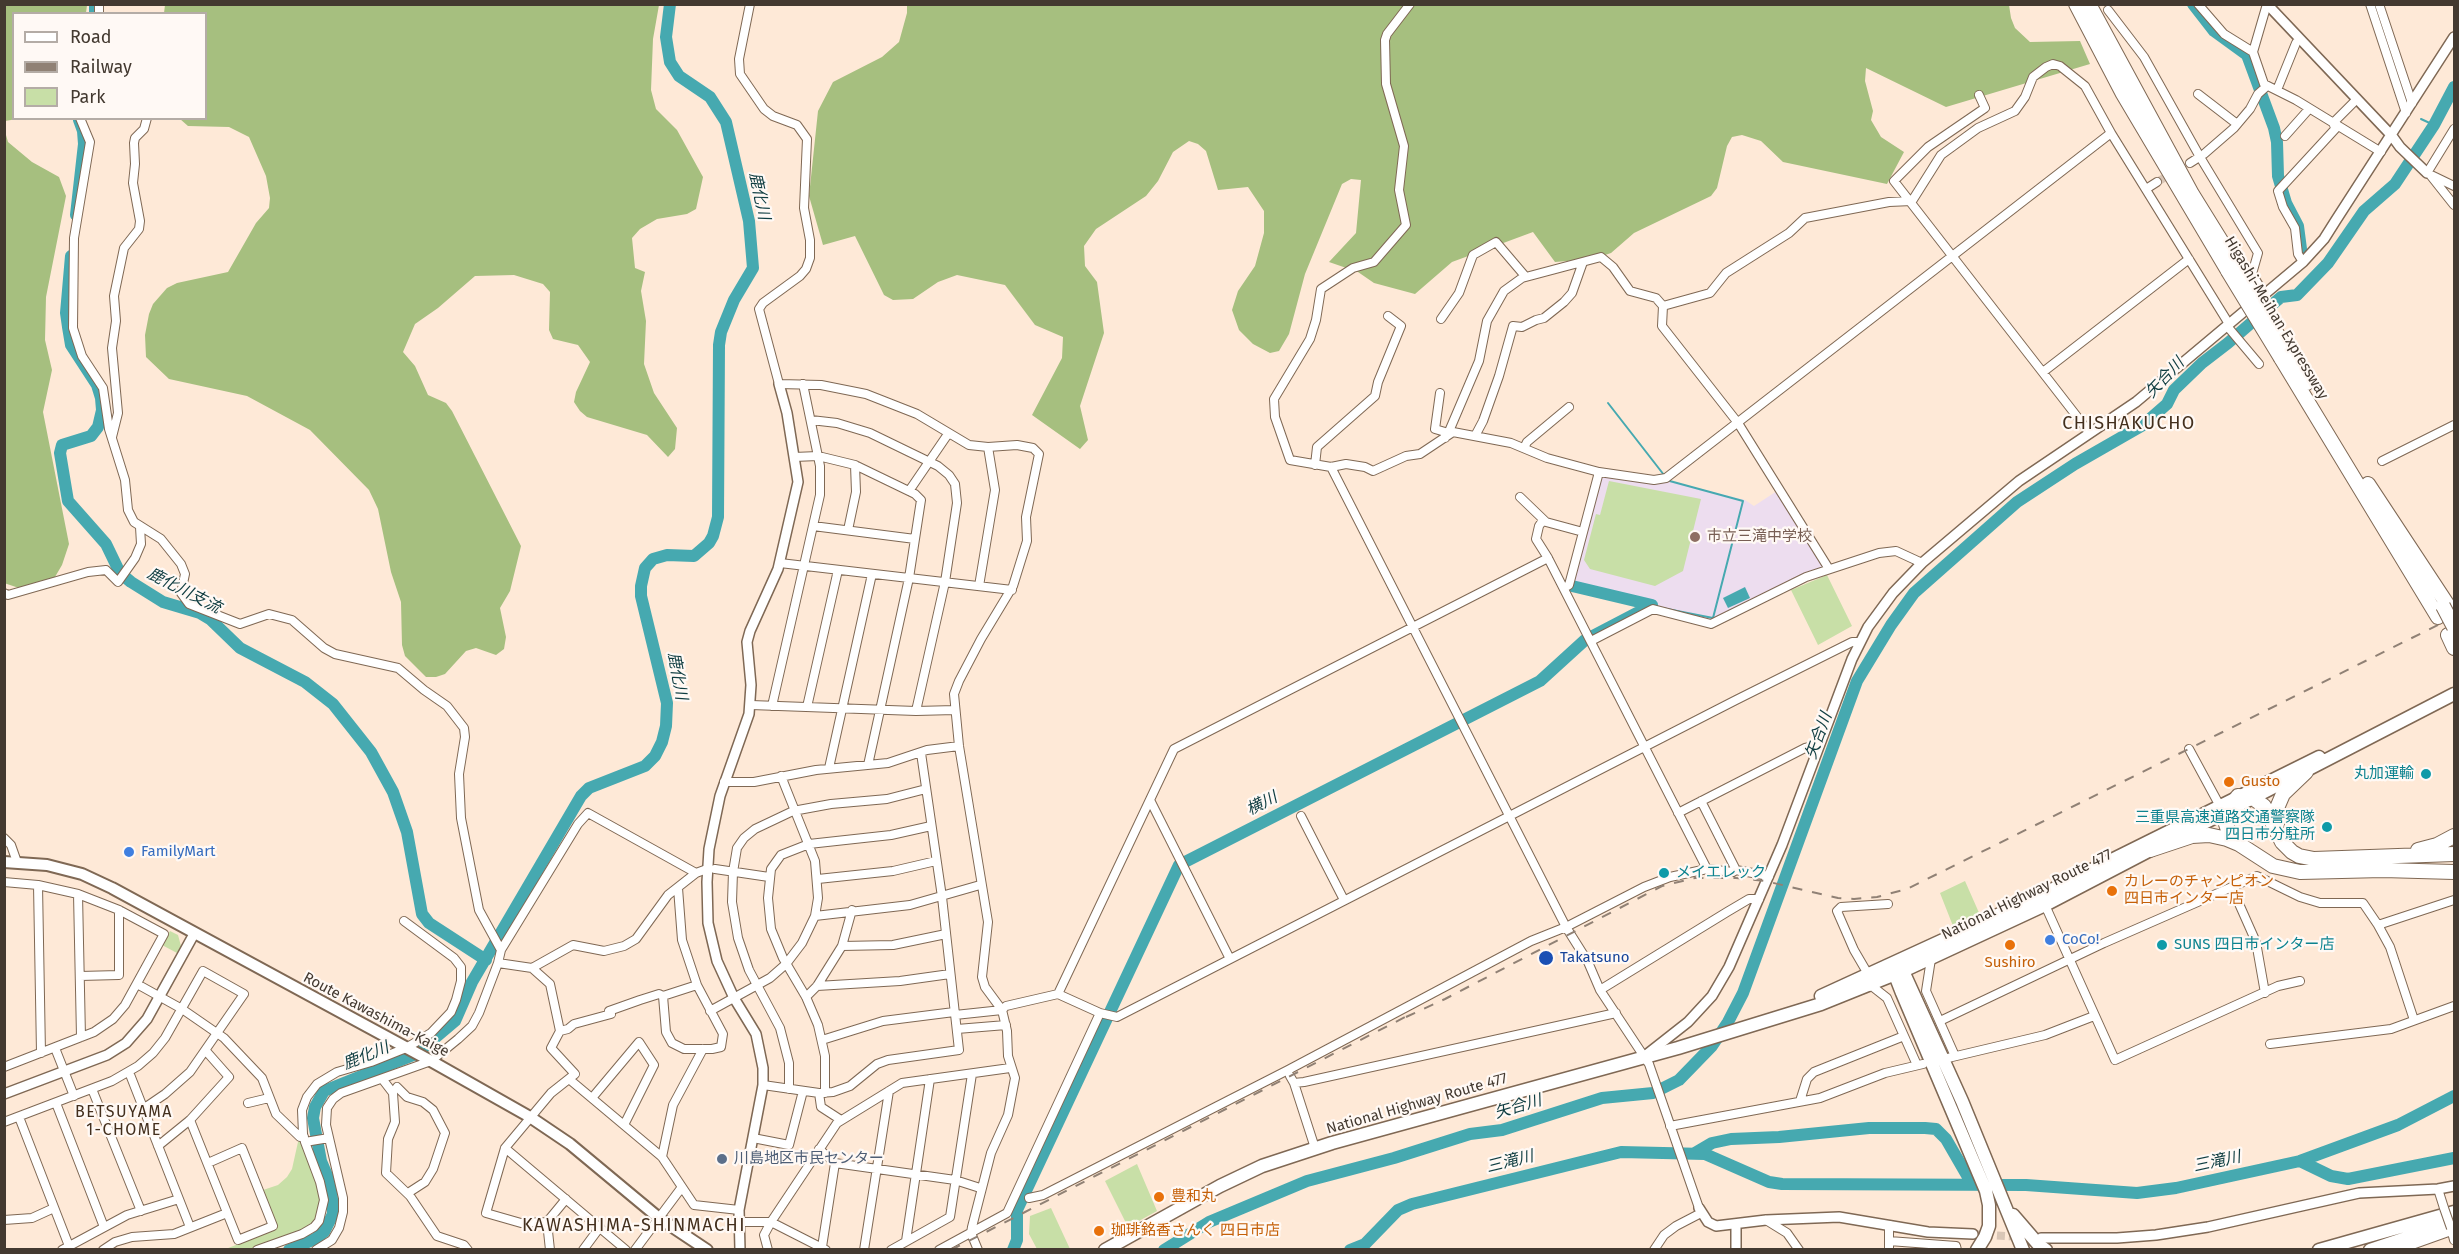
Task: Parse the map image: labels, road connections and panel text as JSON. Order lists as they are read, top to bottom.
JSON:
{
  "streets": {
    "highway": ["Higashi-Meihan Expressway", "National Highway Route 477"],
    "main road": ["Route Kawashima-Kaige"]
  },
  "districts": ["CHISHAKUCHO", "BETSUYAMA 1-CHOME", "KAWASHIMA-SHINMACHI"],
  "water": [
    "鹿化川",
    "矢合川",
    "鹿化川支流",
    "横川",
    "三滝川"
  ],
  "places": [
    "市立三滝中学校",
    "丸加運輸",
    "Gusto",
    "三重県高速道路交通警察隊 四日市分駐所",
    "FamilyMart",
    "メイエレック",
    "カレーのチャンピオン 四日市インター店",
    "CoCo!",
    "Sushiro",
    "SUNS 四日市インター店",
    "Takatsuno",
    "川島地区市民センター",
    "豊和丸",
    "珈琲銘香さんく 四日市店"
  ],
  "legend": ["Road", "Railway", "Park"]
}
